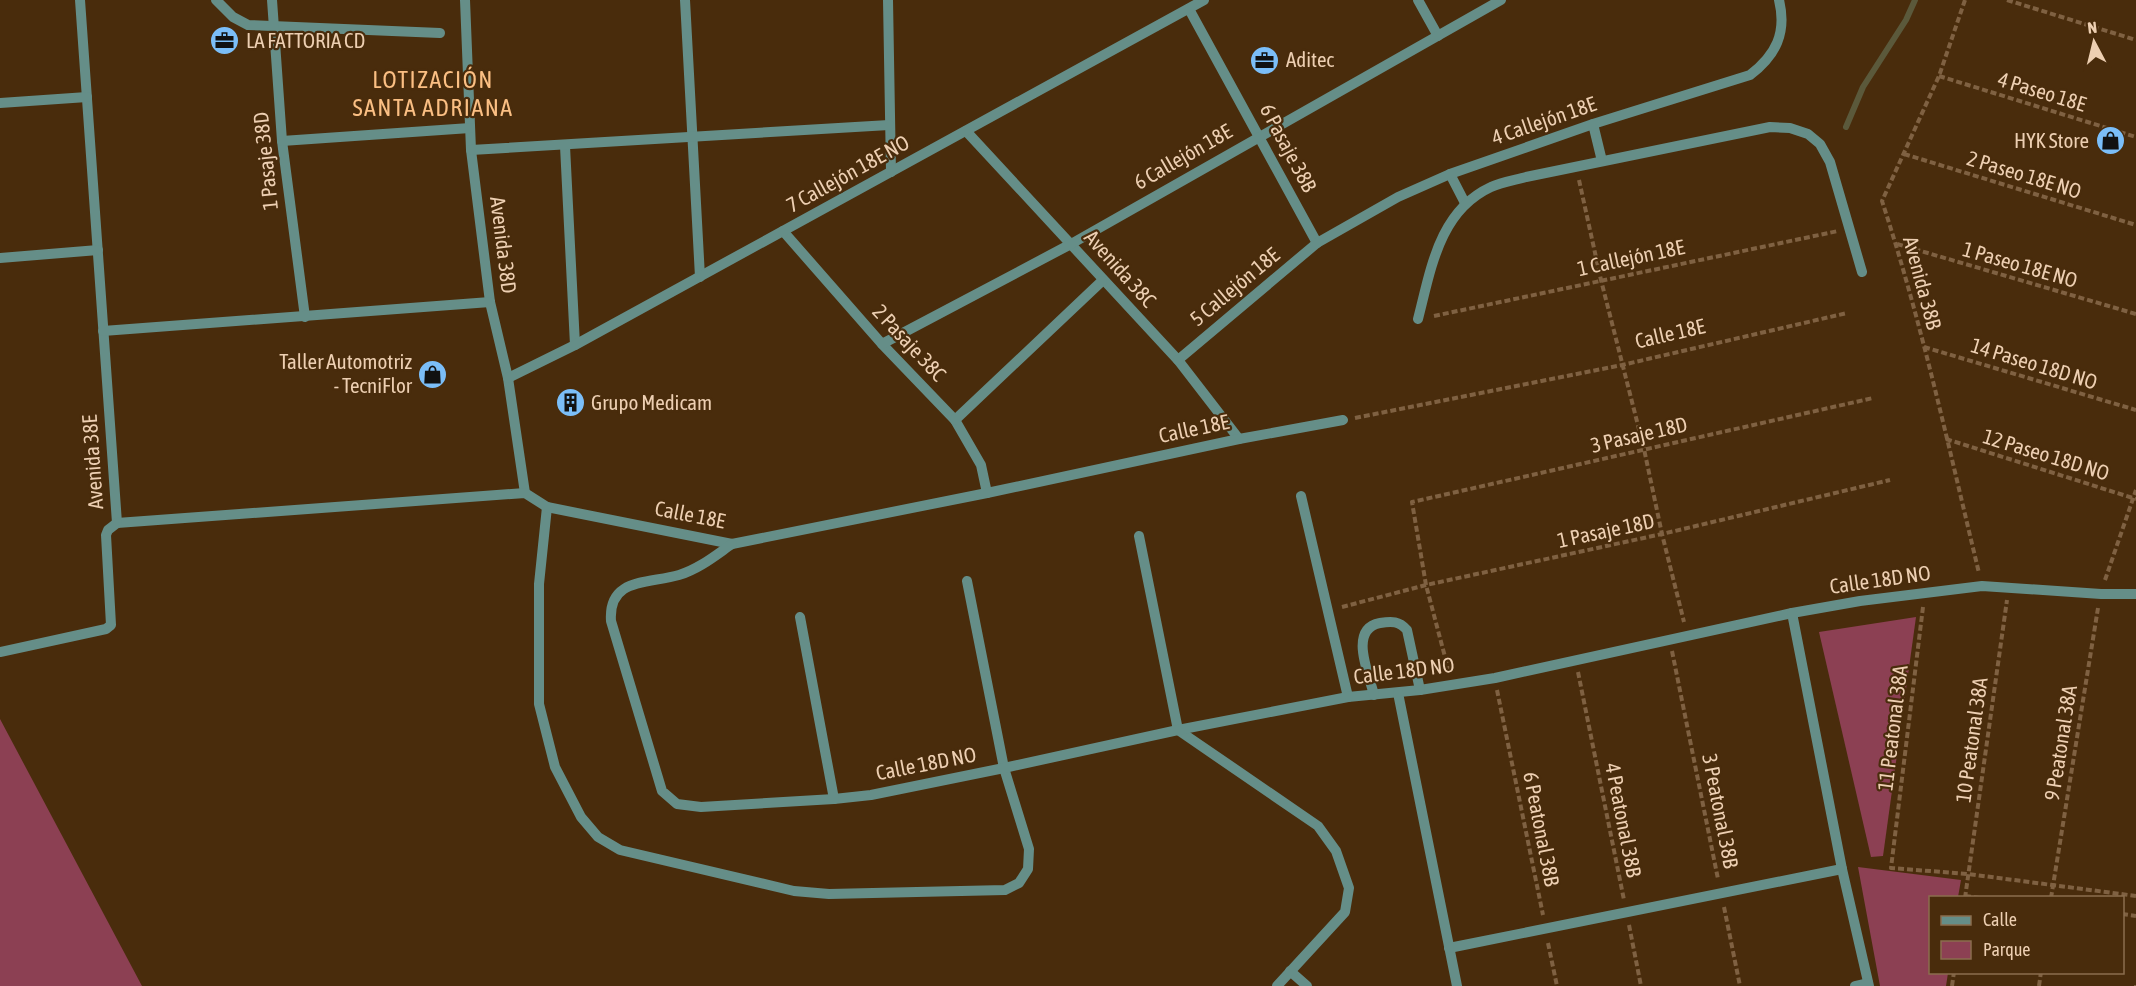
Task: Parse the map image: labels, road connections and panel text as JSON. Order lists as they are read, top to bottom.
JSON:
{
  "streets": {
    "street": [
      "4 Callejón 18E",
      "6 Pasaje 38B",
      "6 Callejón 18E",
      "1 Pasaje 38D",
      "7 Callejón 18E NO",
      "Avenida 38D",
      "Avenida 38C",
      "5 Callejón 18E",
      "Calle 18E",
      "2 Pasaje 38C",
      "Avenida 38E",
      "Calle 18D NO"
    ],
    "path": [
      "4 Paseo 18E",
      "2 Paseo 18E NO",
      "1 Callejón 18E",
      "1 Paseo 18E NO",
      "Avenida 38B",
      "14 Paseo 18D NO",
      "3 Pasaje 18D",
      "12 Paseo 18D NO",
      "1 Pasaje 18D",
      "11 Peatonal 38A",
      "10 Peatonal 38A",
      "9 Peatonal 38A",
      "3 Peatonal 38B",
      "4 Peatonal 38B",
      "6 Peatonal 38B"
    ]
  },
  "crossings": [
    ["4 Paseo 18E", "Avenida 38B"],
    ["4 Callejón 18E", "6 Pasaje 38B"],
    ["4 Callejón 18E", "5 Callejón 18E"],
    ["6 Pasaje 38B", "6 Callejón 18E"],
    ["6 Pasaje 38B", "7 Callejón 18E NO"],
    ["6 Pasaje 38B", "5 Callejón 18E"],
    ["6 Callejón 18E", "Avenida 38C"],
    ["6 Callejón 18E", "2 Pasaje 38C"],
    ["7 Callejón 18E NO", "Avenida 38D"],
    ["7 Callejón 18E NO", "Avenida 38C"],
    ["7 Callejón 18E NO", "2 Pasaje 38C"],
    ["2 Paseo 18E NO", "Avenida 38B"],
    ["Avenida 38D", "Avenida 38E"],
    ["1 Paseo 18E NO", "Avenida 38B"],
    ["Avenida 38C", "5 Callejón 18E"],
    ["Avenida 38C", "Calle 18E"],
    ["Avenida 38B", "14 Paseo 18D NO"],
    ["Avenida 38B", "12 Paseo 18D NO"],
    ["Avenida 38B", "Calle 18D NO"],
    ["Calle 18E", "2 Pasaje 38C"],
    ["Calle 18E", "Calle 18D NO"],
    ["3 Pasaje 18D", "1 Pasaje 18D"],
    ["12 Paseo 18D NO", "9 Peatonal 38A"],
    ["Calle 18D NO", "11 Peatonal 38A"],
    ["Calle 18D NO", "10 Peatonal 38A"],
    ["Calle 18D NO", "9 Peatonal 38A"],
    ["Calle 18D NO", "3 Peatonal 38B"],
    ["Calle 18D NO", "4 Peatonal 38B"],
    ["Calle 18D NO", "6 Peatonal 38B"],
    ["11 Peatonal 38A", "10 Peatonal 38A"]
  ],
  "districts": ["LOTIZACIÓN SANTA ADRIANA"],
  "places": {
    "office": ["LA FATTORIA CD", "Aditec"],
    "shop": ["HYK Store", "Taller Automotriz - TecniFlor"],
    "building": ["Grupo Medicam"]
  },
  "legend": ["Calle", "Parque"],
  "north": "top"
}
